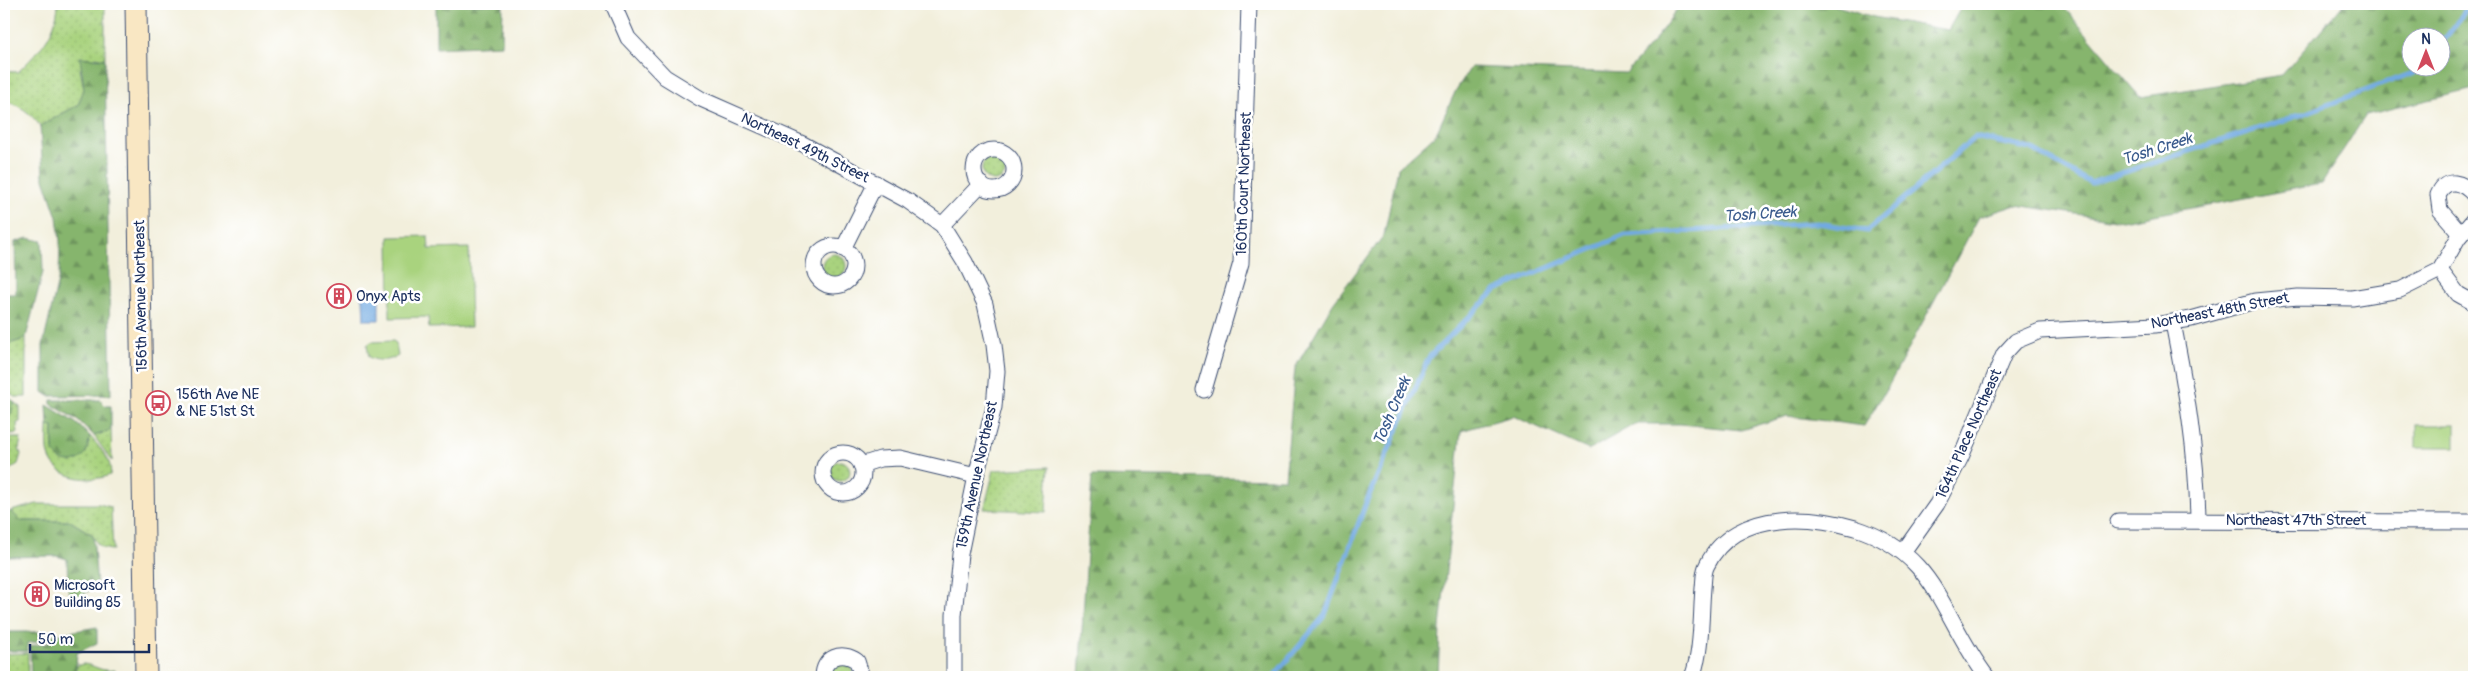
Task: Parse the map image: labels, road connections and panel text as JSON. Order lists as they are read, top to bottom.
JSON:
{
  "streets": {
    "main road": ["156th Avenue Northeast"],
    "street": [
      "Northeast 49th Street",
      "160th Court Northeast",
      "Northeast 48th Street",
      "164th Place Northeast",
      "159th Avenue Northeast",
      "Northeast 47th Street"
    ]
  },
  "crossings": [
    ["Northeast 49th Street", "159th Avenue Northeast"],
    ["Northeast 48th Street", "164th Place Northeast"]
  ],
  "water": ["Tosh Creek"],
  "places": {
    "building": ["Onyx Apts", "Microsoft Building 85"],
    "bus stop": ["156th Ave NE & NE 51st St"]
  },
  "scale_bar": "50 m",
  "north": "top"
}
